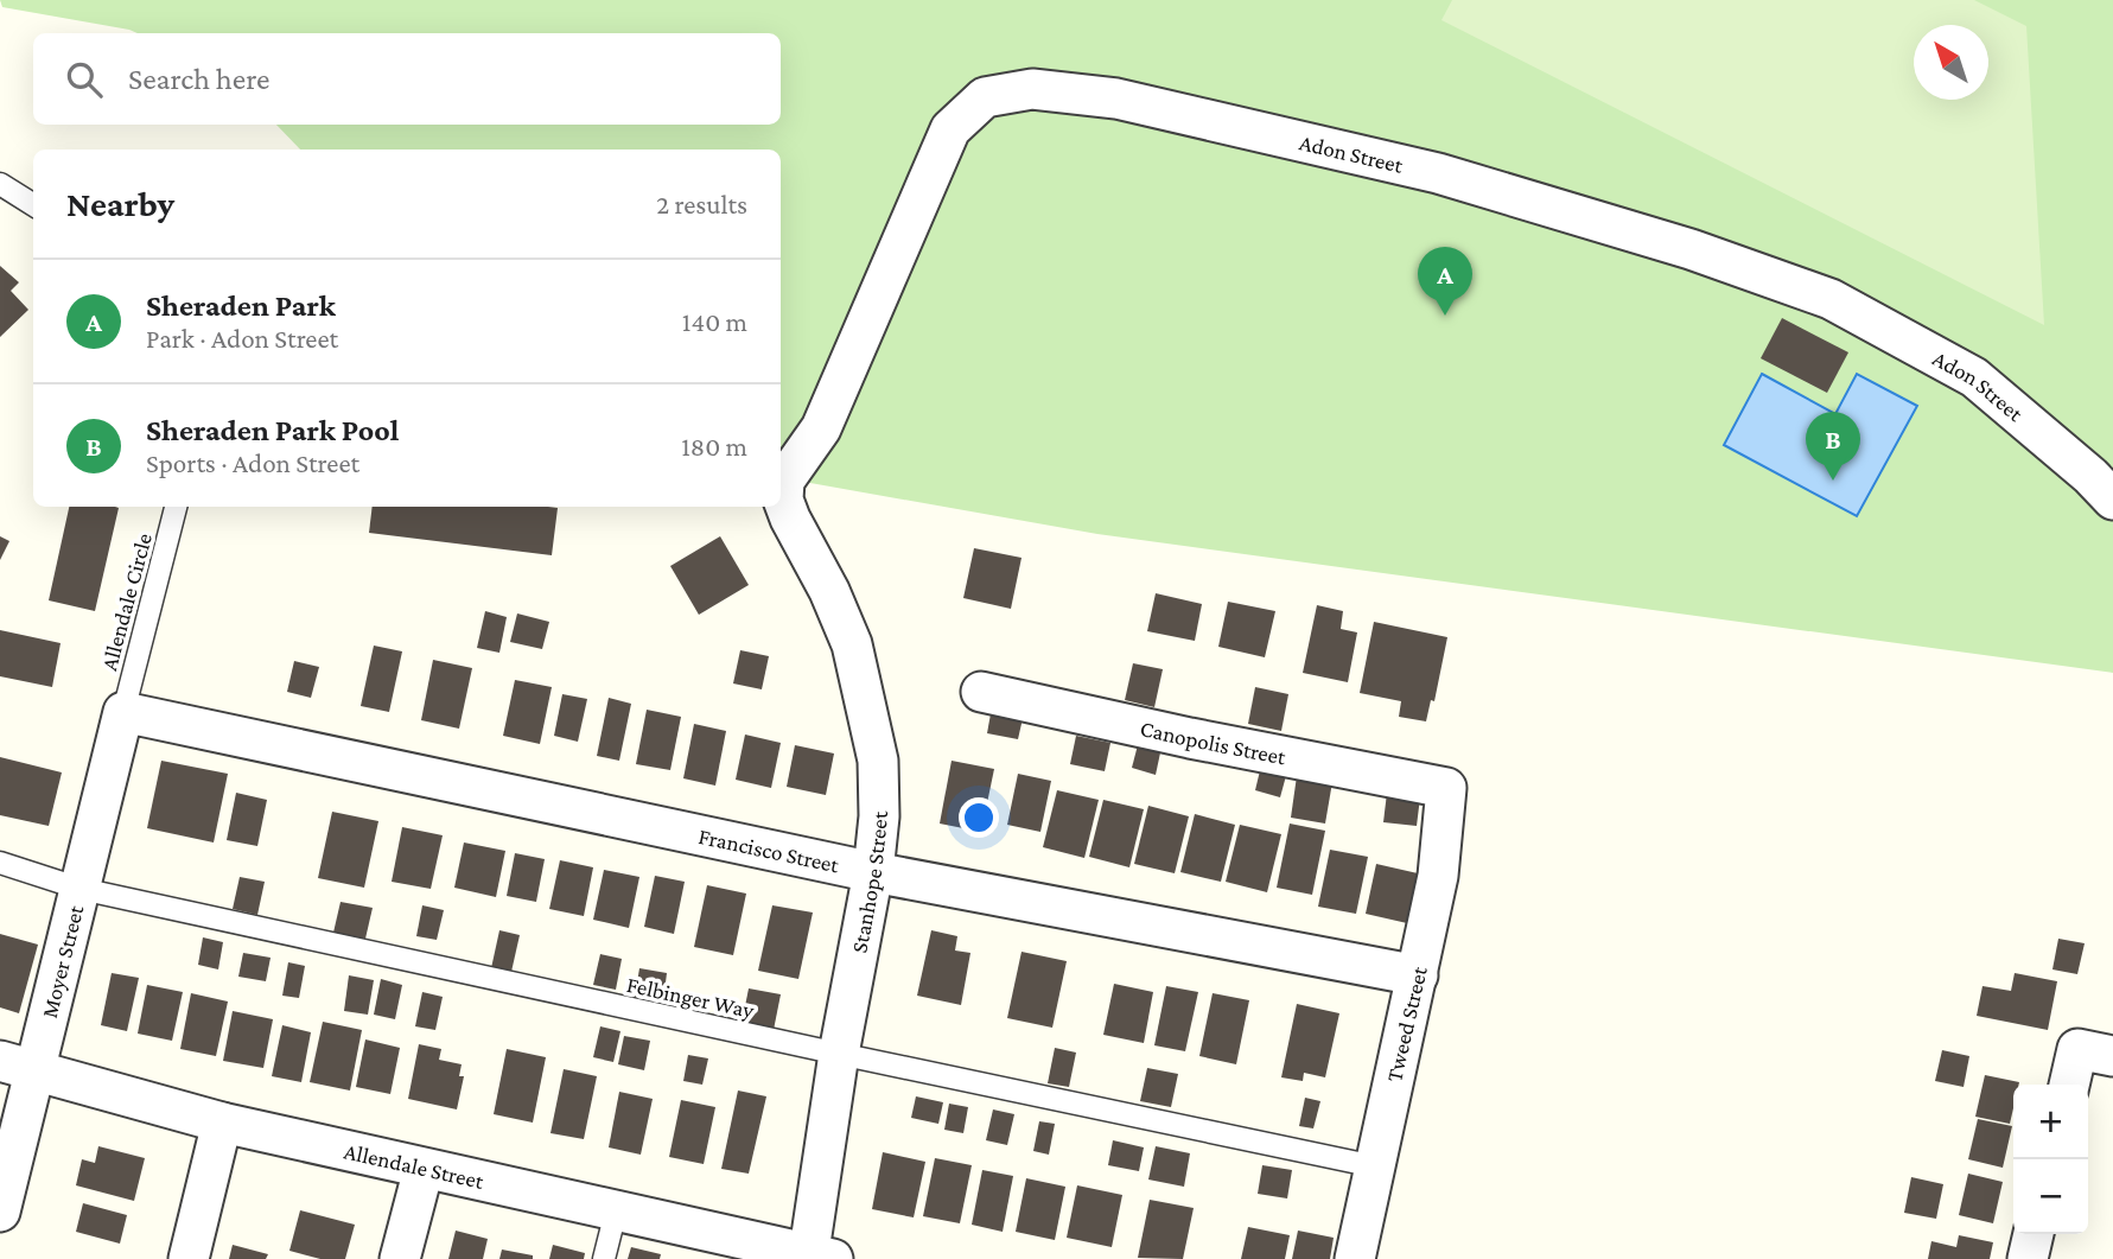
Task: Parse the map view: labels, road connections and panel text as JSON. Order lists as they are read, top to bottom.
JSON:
{
  "streets": {
    "street": [
      "Adon Street",
      "Canopolis Street",
      "Francisco Street",
      "Stanhope Street",
      "Moyer Street",
      "Tweed Street",
      "Allendale Street"
    ],
    "lane": ["Allendale Circle", "Felbinger Way"]
  },
  "crossings": [
    ["Adon Street", "Stanhope Street"],
    ["Allendale Circle", "Francisco Street"],
    ["Allendale Circle", "Moyer Street"],
    ["Canopolis Street", "Tweed Street"],
    ["Francisco Street", "Stanhope Street"],
    ["Francisco Street", "Moyer Street"],
    ["Francisco Street", "Tweed Street"],
    ["Stanhope Street", "Felbinger Way"],
    ["Stanhope Street", "Allendale Street"],
    ["Moyer Street", "Felbinger Way"],
    ["Moyer Street", "Allendale Street"],
    ["Felbinger Way", "Tweed Street"]
  ],
  "north": "top left",
  "page": {
    "search": "Search here",
    "heading": ["Nearby", "2 results"],
    "pins": ["A", "B"],
    "list": [
      {
        "mark": "A",
        "name": "Sheraden Park",
        "note": "Park · Adon Street",
        "value": "140 m"
      },
      {
        "mark": "B",
        "name": "Sheraden Park Pool",
        "note": "Sports · Adon Street",
        "value": "180 m"
      }
    ],
    "map_buttons": ["+", "−"]
  }
}
